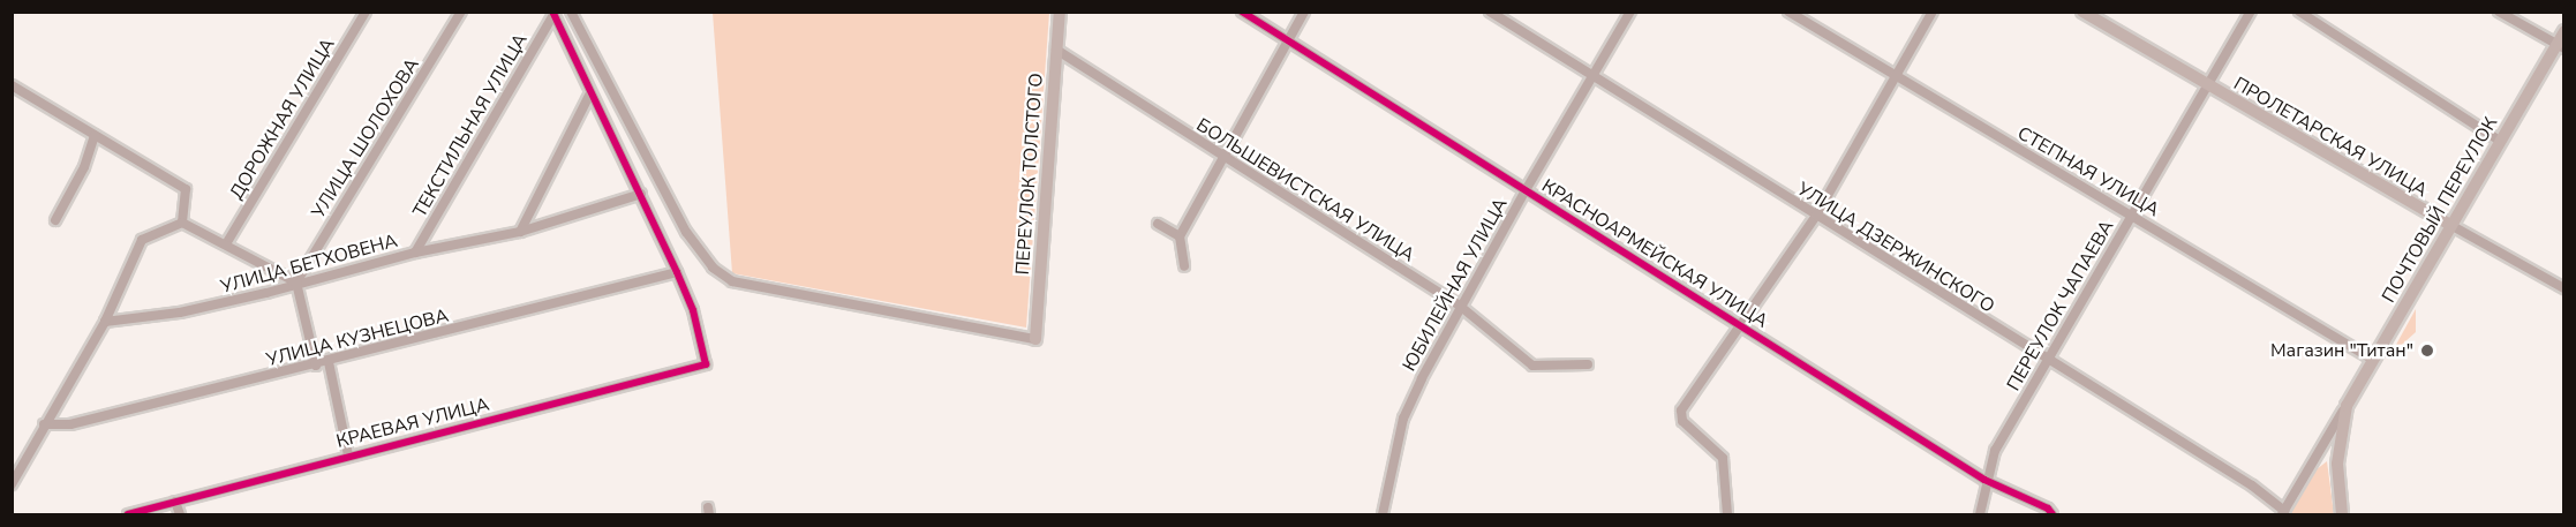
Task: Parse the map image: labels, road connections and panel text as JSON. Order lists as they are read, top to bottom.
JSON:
{
  "streets": {
    "main road": ["ПРОЛЕТАРСКАЯ УЛИЦА", "ПЕРЕУЛОК ТОЛСТОГО", "ПОЧТОВЫЙ ПЕРЕУЛОК"],
    "street": [
      "ДОРОЖНАЯ УЛИЦА",
      "ТЕКСТИЛЬНАЯ УЛИЦА",
      "УЛИЦА ШОЛОХОВА",
      "СТЕПНАЯ УЛИЦА",
      "БОЛЬШЕВИСТСКАЯ УЛИЦА",
      "УЛИЦА ДЗЕРЖИНСКОГО",
      "КРАСНОАРМЕЙСКАЯ УЛИЦА",
      "УЛИЦА БЕТХОВЕНА",
      "ЮБИЛЕЙНАЯ УЛИЦА",
      "ПЕРЕУЛОК ЧАПАЕВА",
      "УЛИЦА КУЗНЕЦОВА",
      "КРАЕВАЯ УЛИЦА"
    ]
  },
  "crossings": [
    ["ТЕКСТИЛЬНАЯ УЛИЦА", "УЛИЦА БЕТХОВЕНА"],
    ["ПРОЛЕТАРСКАЯ УЛИЦА", "ПОЧТОВЫЙ ПЕРЕУЛОК"],
    ["ПРОЛЕТАРСКАЯ УЛИЦА", "ПЕРЕУЛОК ЧАПАЕВА"],
    ["УЛИЦА ШОЛОХОВА", "УЛИЦА БЕТХОВЕНА"],
    ["СТЕПНАЯ УЛИЦА", "ПОЧТОВЫЙ ПЕРЕУЛОК"],
    ["СТЕПНАЯ УЛИЦА", "ПЕРЕУЛОК ЧАПАЕВА"],
    ["ПЕРЕУЛОК ТОЛСТОГО", "БОЛЬШЕВИСТСКАЯ УЛИЦА"],
    ["БОЛЬШЕВИСТСКАЯ УЛИЦА", "ЮБИЛЕЙНАЯ УЛИЦА"],
    ["УЛИЦА ДЗЕРЖИНСКОГО", "ЮБИЛЕЙНАЯ УЛИЦА"],
    ["УЛИЦА ДЗЕРЖИНСКОГО", "ПЕРЕУЛОК ЧАПАЕВА"],
    ["КРАСНОАРМЕЙСКАЯ УЛИЦА", "ЮБИЛЕЙНАЯ УЛИЦА"],
    ["КРАСНОАРМЕЙСКАЯ УЛИЦА", "ПЕРЕУЛОК ЧАПАЕВА"],
    ["УЛИЦА КУЗНЕЦОВА", "КРАЕВАЯ УЛИЦА"]
  ],
  "places": ["Магазин \"Титан\""]
}
